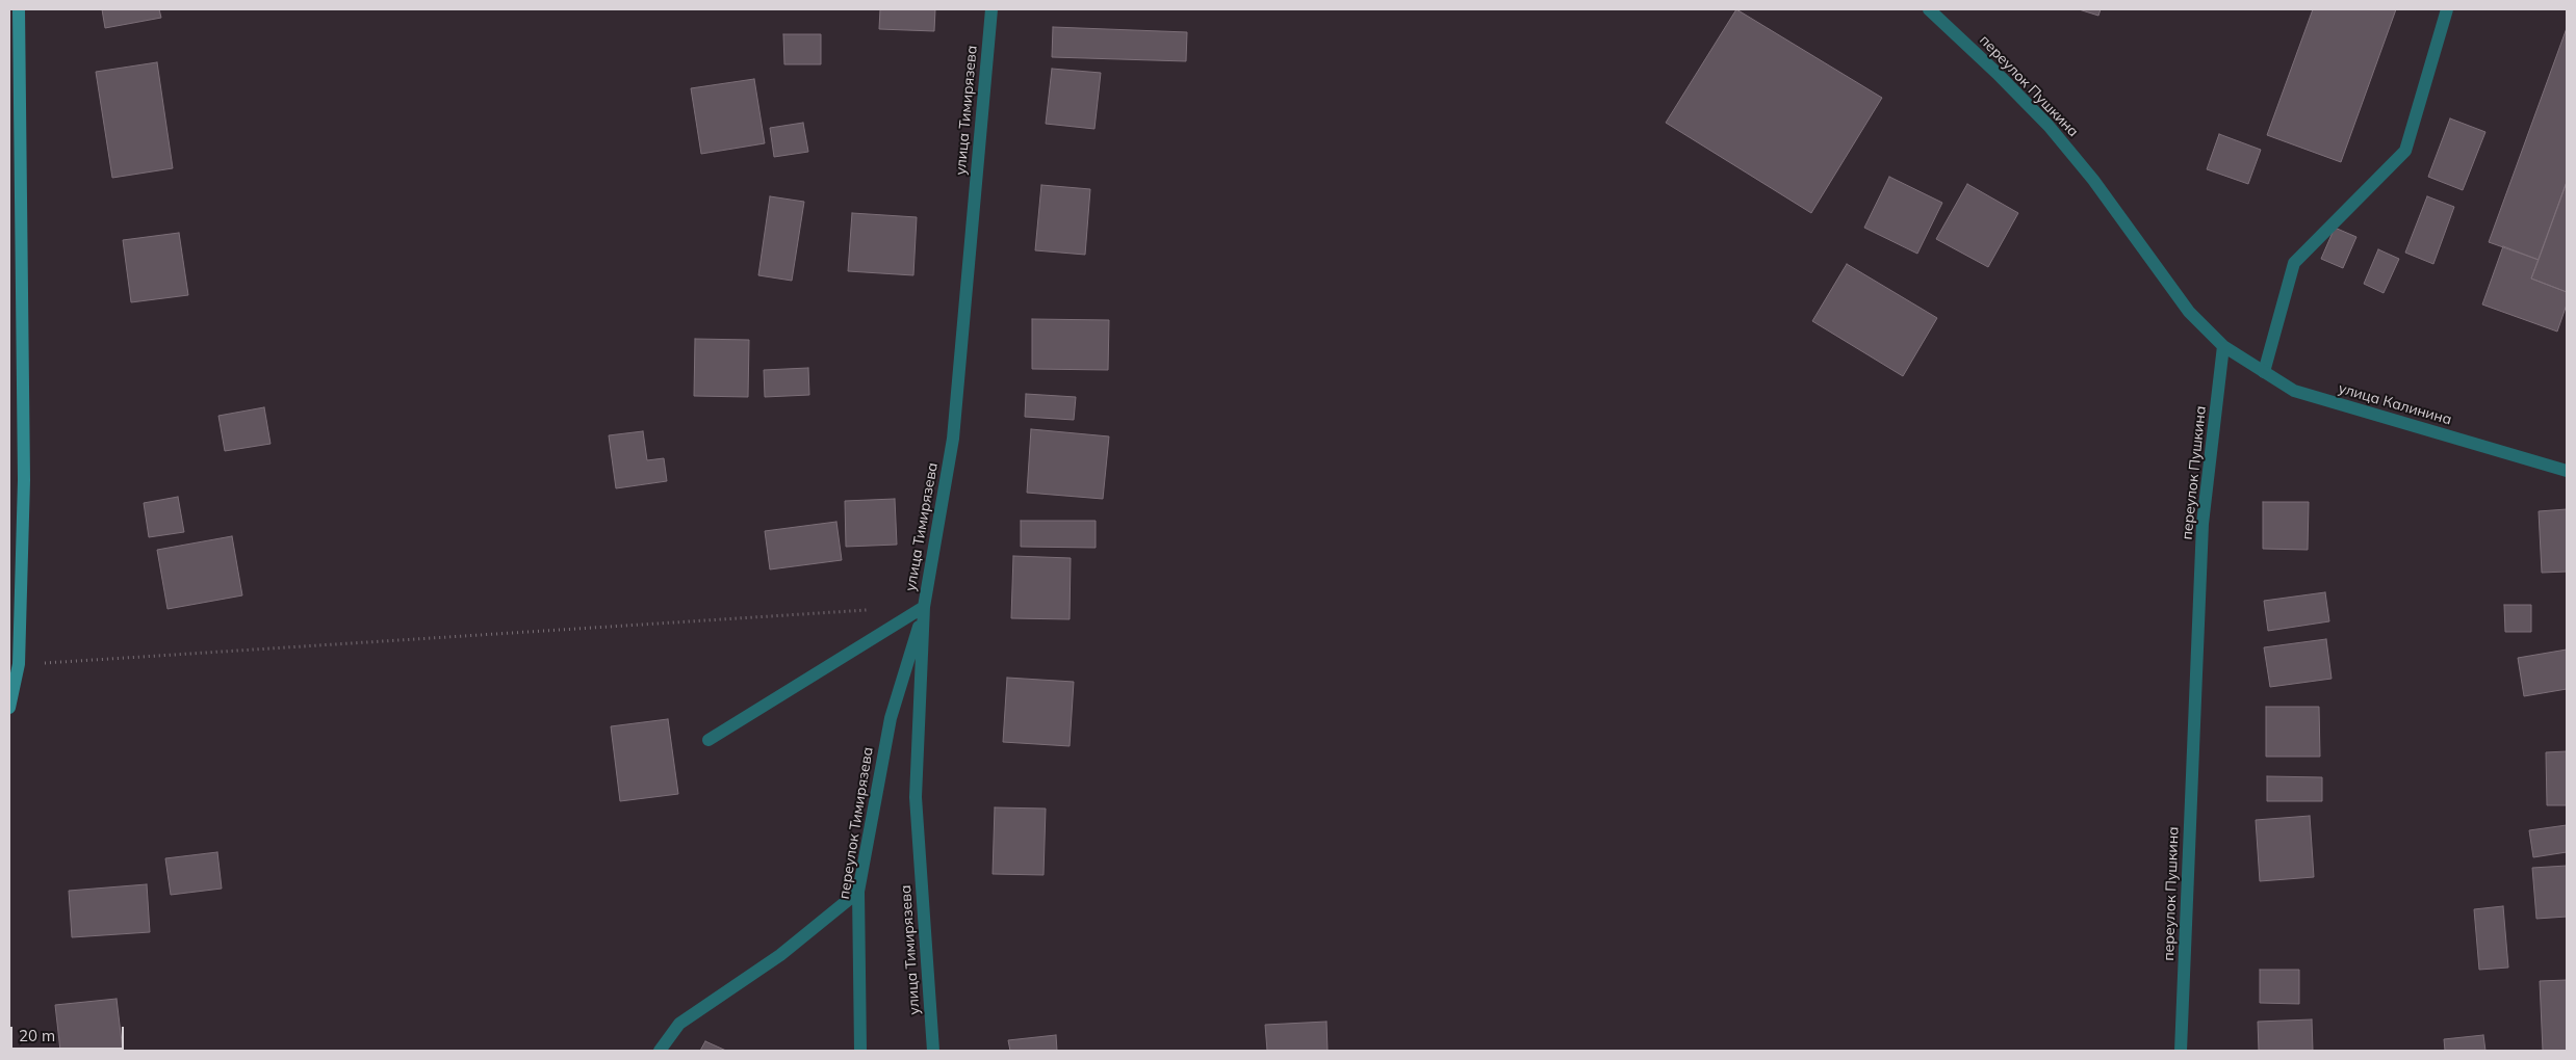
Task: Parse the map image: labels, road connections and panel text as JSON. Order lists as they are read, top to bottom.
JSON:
{
  "streets": {
    "street": [
      "переулок Пушкина",
      "улица Тимирязева",
      "улица Калинина",
      "переулок Тимирязева"
    ]
  },
  "crossings": [
    ["переулок Пушкина", "улица Калинина"],
    ["улица Тимирязева", "переулок Тимирязева"]
  ],
  "scale_bar": "20 m"
}
